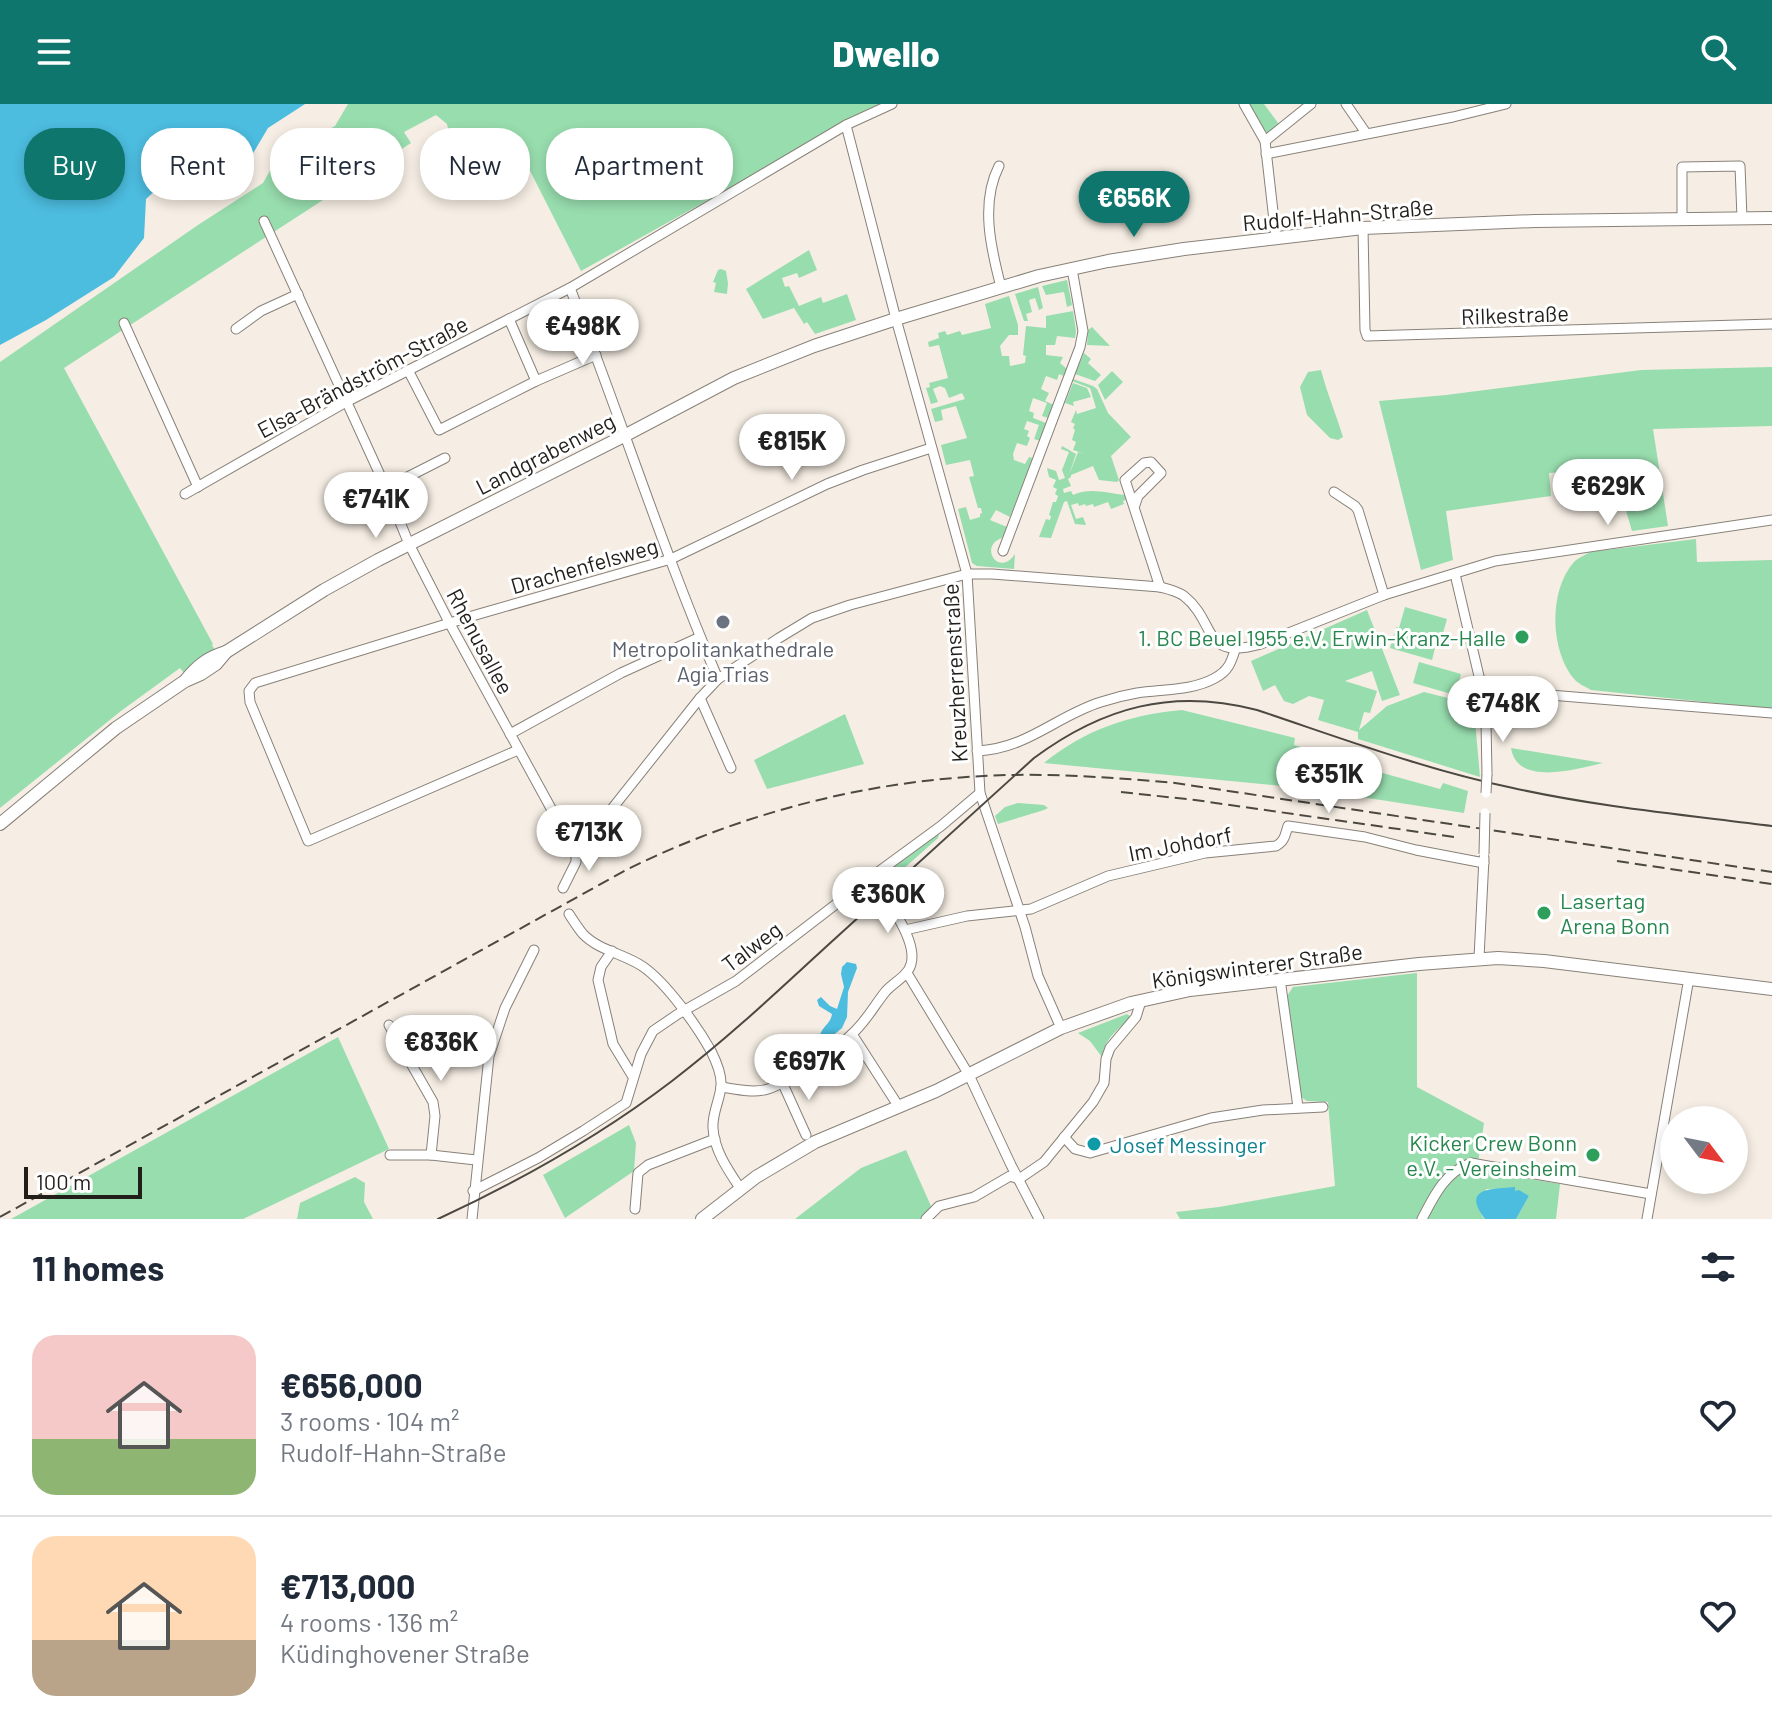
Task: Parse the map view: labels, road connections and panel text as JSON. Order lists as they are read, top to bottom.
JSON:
{
  "streets": {
    "street": [
      "Rudolf-Hahn-Straße",
      "Rilkestraße",
      "Elsa-Brändström-Straße",
      "Landgrabenweg",
      "Drachenfelsweg",
      "Rhenusallee",
      "Kreuzherrenstraße",
      "Im Johdorf",
      "Talweg",
      "Königswinterer Straße"
    ]
  },
  "crossings": [
    ["Rudolf-Hahn-Straße", "Rilkestraße"],
    ["Rudolf-Hahn-Straße", "Landgrabenweg"],
    ["Rudolf-Hahn-Straße", "Kreuzherrenstraße"],
    ["Elsa-Brändström-Straße", "Rhenusallee"],
    ["Elsa-Brändström-Straße", "Kreuzherrenstraße"],
    ["Landgrabenweg", "Rhenusallee"],
    ["Landgrabenweg", "Kreuzherrenstraße"],
    ["Drachenfelsweg", "Rhenusallee"],
    ["Drachenfelsweg", "Kreuzherrenstraße"],
    ["Kreuzherrenstraße", "Im Johdorf"],
    ["Kreuzherrenstraße", "Talweg"],
    ["Kreuzherrenstraße", "Königswinterer Straße"]
  ],
  "places": [
    "Metropolitankathedrale Agia Trias",
    "1. BC Beuel 1955 e.V. Erwin-Kranz-Halle",
    "Lasertag Arena Bonn",
    "Josef Messinger",
    "Kicker Crew Bonn e.V. - Vereinsheim"
  ],
  "scale_bar": "100 m",
  "north": "bottom right",
  "page": {
    "header": "Dwello",
    "chip": [
      "Buy",
      "Rent",
      "Filters",
      "New",
      "Apartment"
    ],
    "price": [
      "€656K",
      "€498K",
      "€815K",
      "€629K",
      "€741K",
      "€748K",
      "€351K",
      "€713K",
      "€360K",
      "€836K",
      "€697K"
    ],
    "scale": "100 m",
    "heading": "11 homes",
    "list": [
      {
        "name": "€656,000",
        "note": "3 rooms · 104 m² · Rudolf-Hahn-Straße"
      },
      {
        "name": "€713,000",
        "note": "4 rooms · 136 m² · Küdinghovener Straße"
      }
    ]
  }
}
